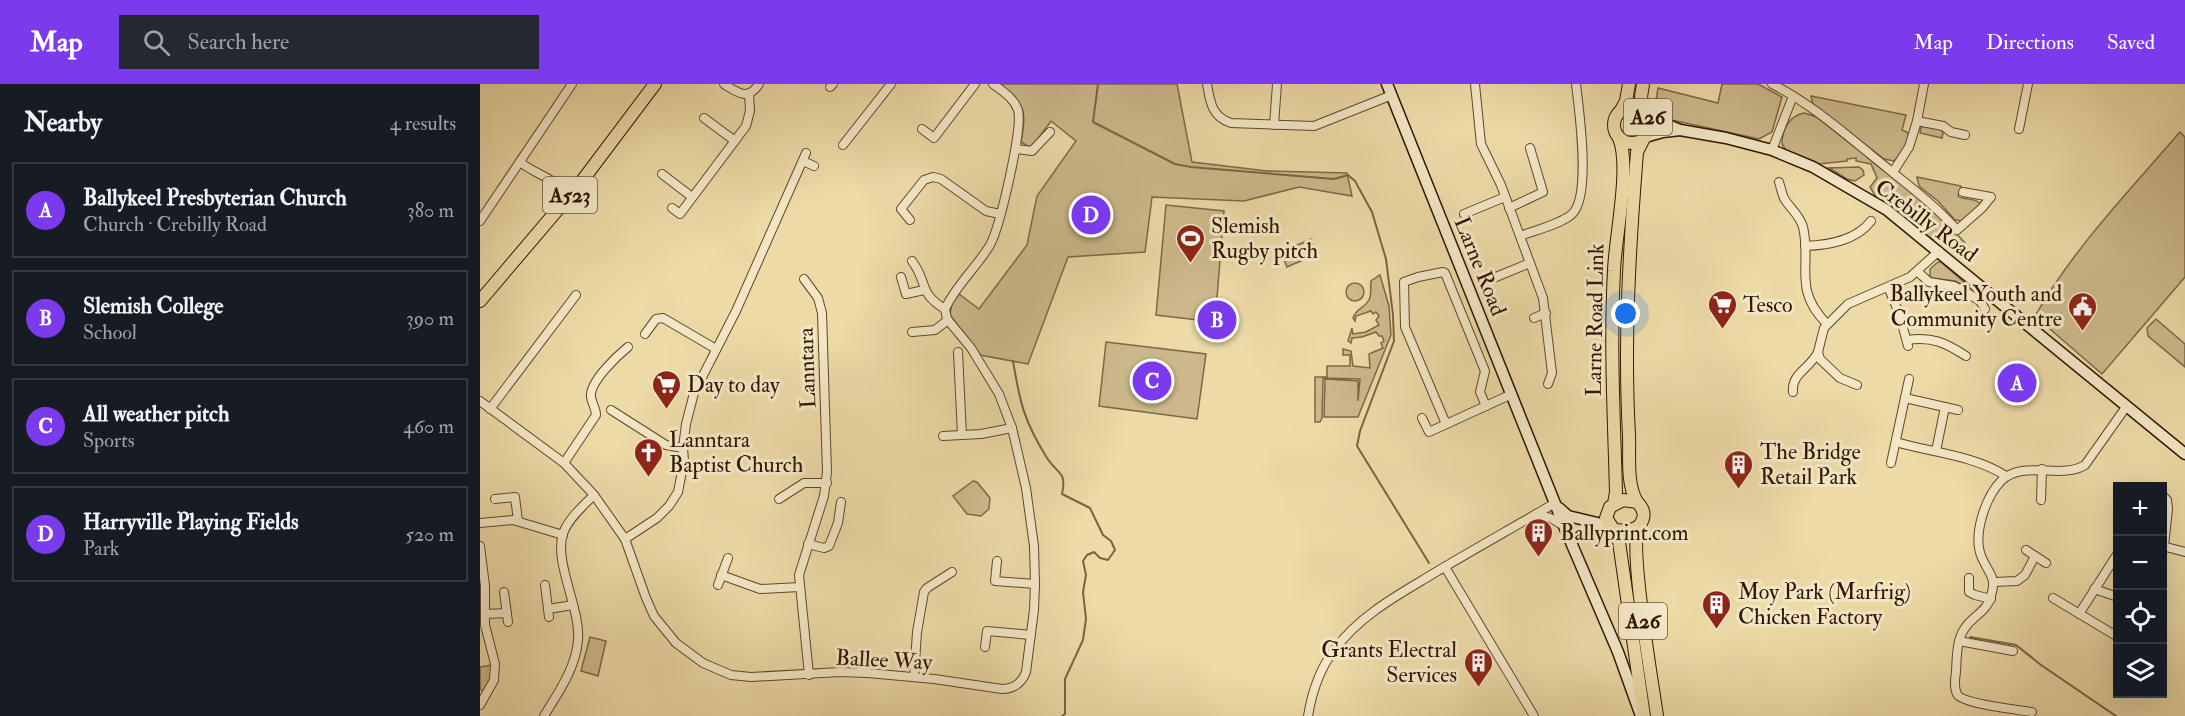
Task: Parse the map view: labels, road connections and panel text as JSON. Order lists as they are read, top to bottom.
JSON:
{
  "streets": {
    "main road": ["A26", "A523", "Larne Road Link"],
    "street": [
      "Crebilly Road",
      "Larne Road",
      "Lanntara",
      "Ballee Way"
    ]
  },
  "crossings": [
    ["A26", "Crebilly Road"],
    ["A26", "Larne Road"],
    ["A26", "Larne Road Link"],
    ["Crebilly Road", "Larne Road Link"],
    ["Lanntara", "Ballee Way"]
  ],
  "places": {
    "sports": ["Slemish Rugby pitch"],
    "supermarket": ["Tesco", "Day to day"],
    "public building": ["Ballykeel Youth and Community Centre"],
    "church": ["Lanntara Baptist Church"],
    "building": [
      "The Bridge Retail Park",
      "Ballyprint.com",
      "Moy Park (Marfrig) Chicken Factory",
      "Grants Electral Services"
    ]
  },
  "page": {
    "header": "Map",
    "search": "Search here",
    "nav": ["Map", "Directions", "Saved"],
    "heading": ["Nearby", "4 results"],
    "list": [
      {
        "mark": "A",
        "name": "Ballykeel Presbyterian Church",
        "note": "Church · Crebilly Road",
        "value": "380 m"
      },
      {
        "mark": "B",
        "name": "Slemish College",
        "note": "School",
        "value": "390 m"
      },
      {
        "mark": "C",
        "name": "All weather pitch",
        "note": "Sports",
        "value": "460 m"
      },
      {
        "mark": "D",
        "name": "Harryville Playing Fields",
        "note": "Park",
        "value": "520 m"
      }
    ],
    "pins": [
      "D",
      "B",
      "C",
      "A"
    ],
    "map_buttons": ["+", "−"]
  }
}
